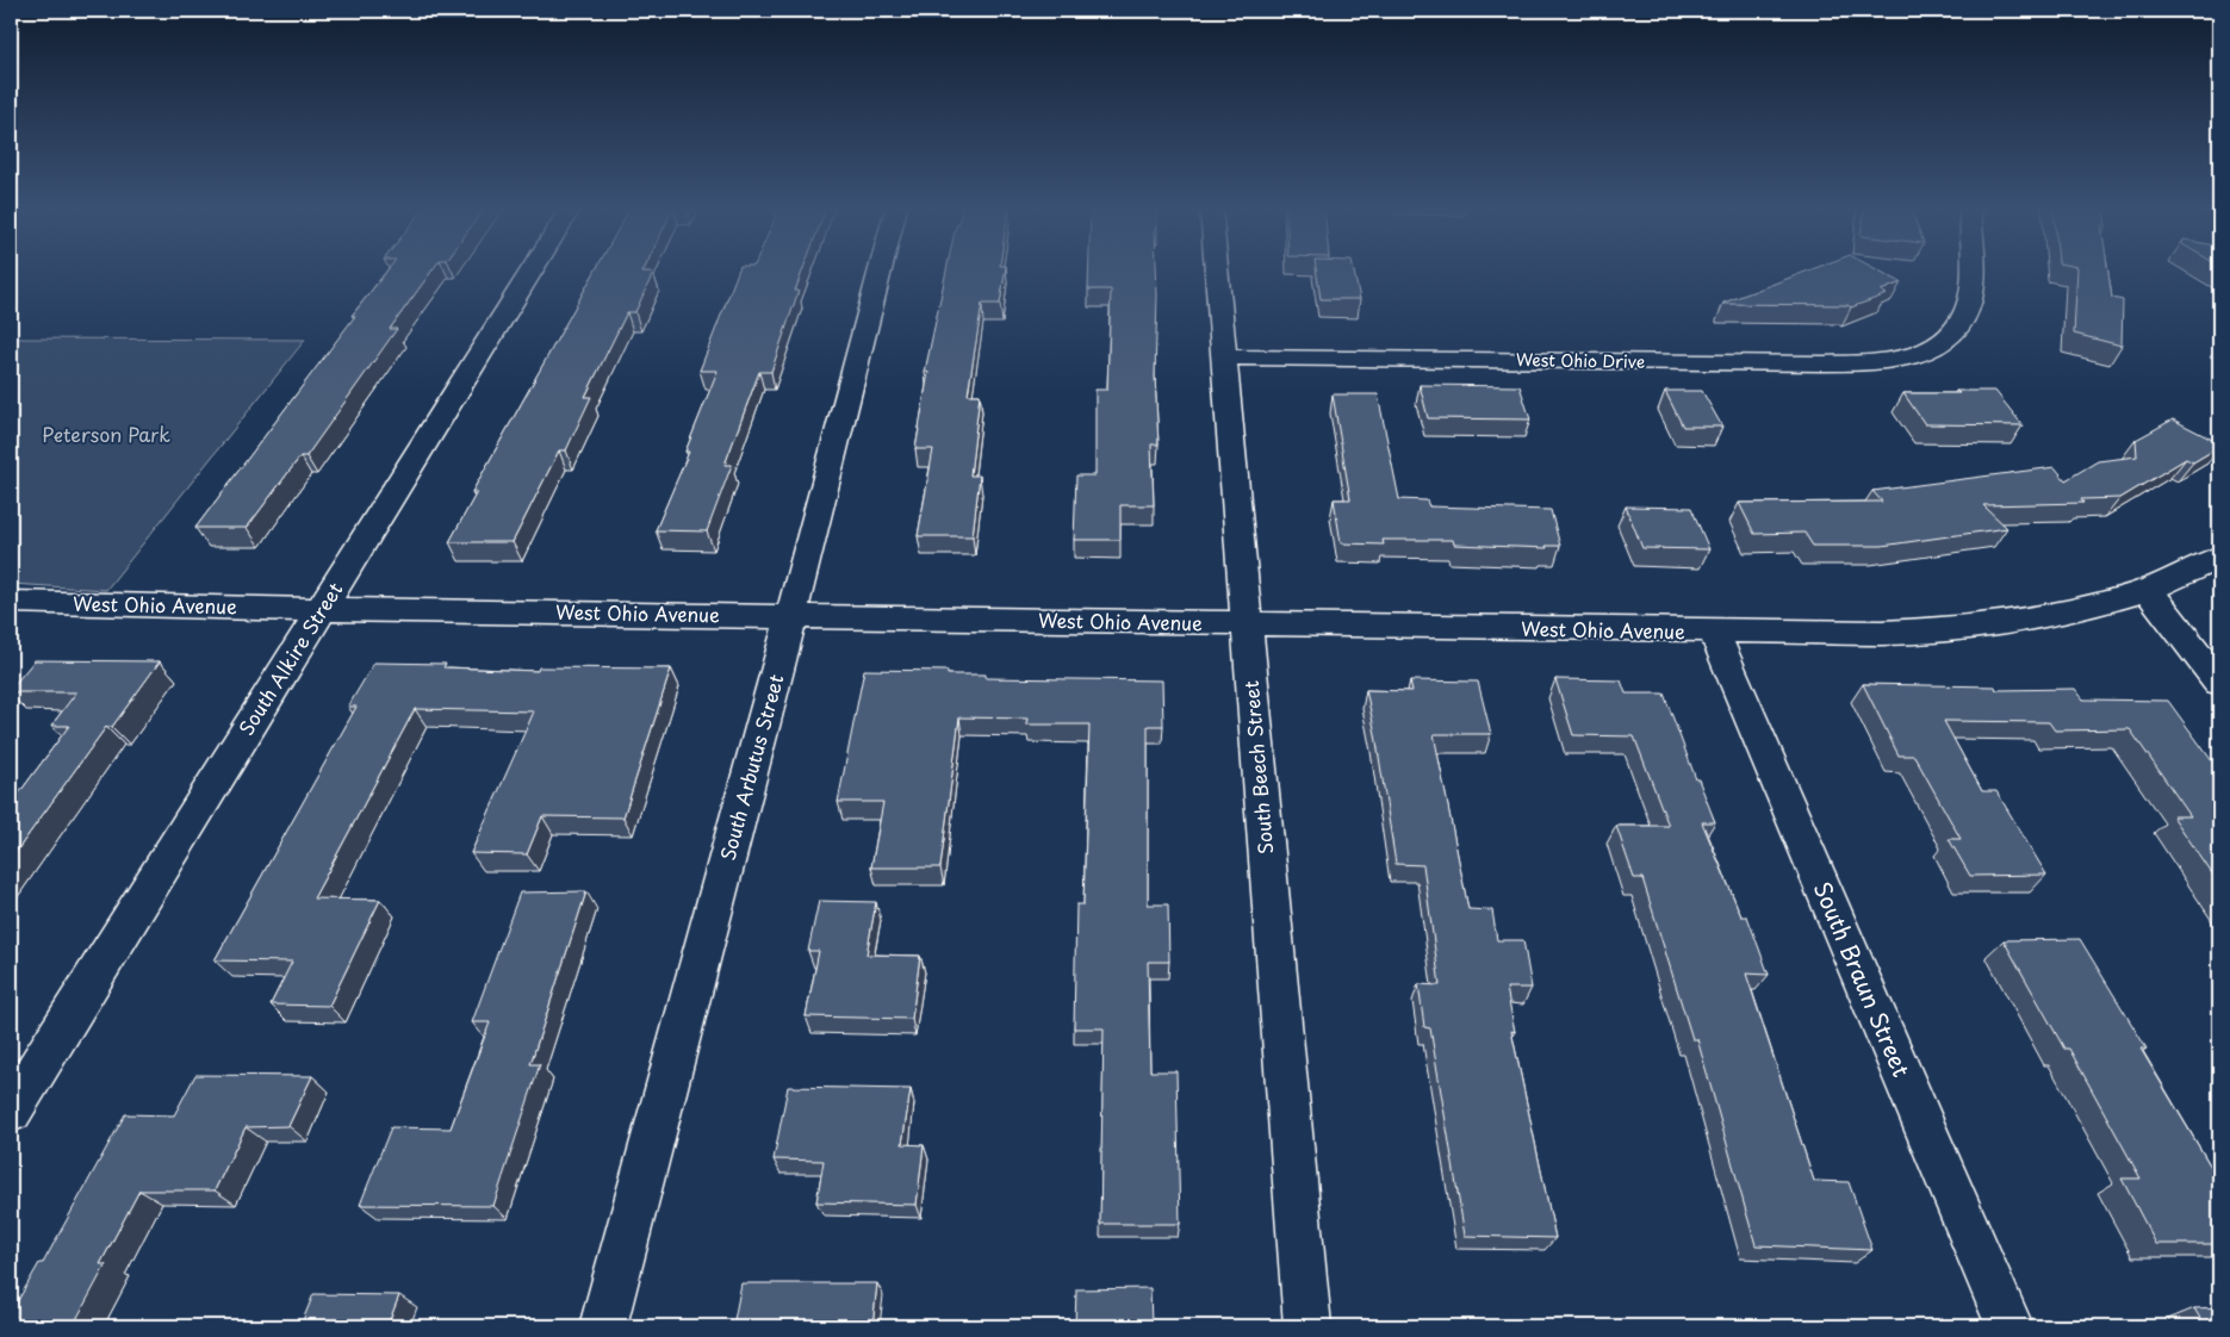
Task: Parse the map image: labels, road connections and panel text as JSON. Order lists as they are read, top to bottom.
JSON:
{
  "streets": {
    "street": [
      "West Ohio Drive",
      "West Ohio Avenue",
      "South Alkire Street",
      "South Arbutus Street",
      "South Beech Street",
      "South Braun Street"
    ]
  },
  "crossings": [
    ["West Ohio Drive", "South Beech Street"],
    ["West Ohio Avenue", "South Alkire Street"],
    ["West Ohio Avenue", "South Arbutus Street"],
    ["West Ohio Avenue", "South Beech Street"],
    ["West Ohio Avenue", "South Braun Street"]
  ],
  "parks": ["Peterson Park"]
}
